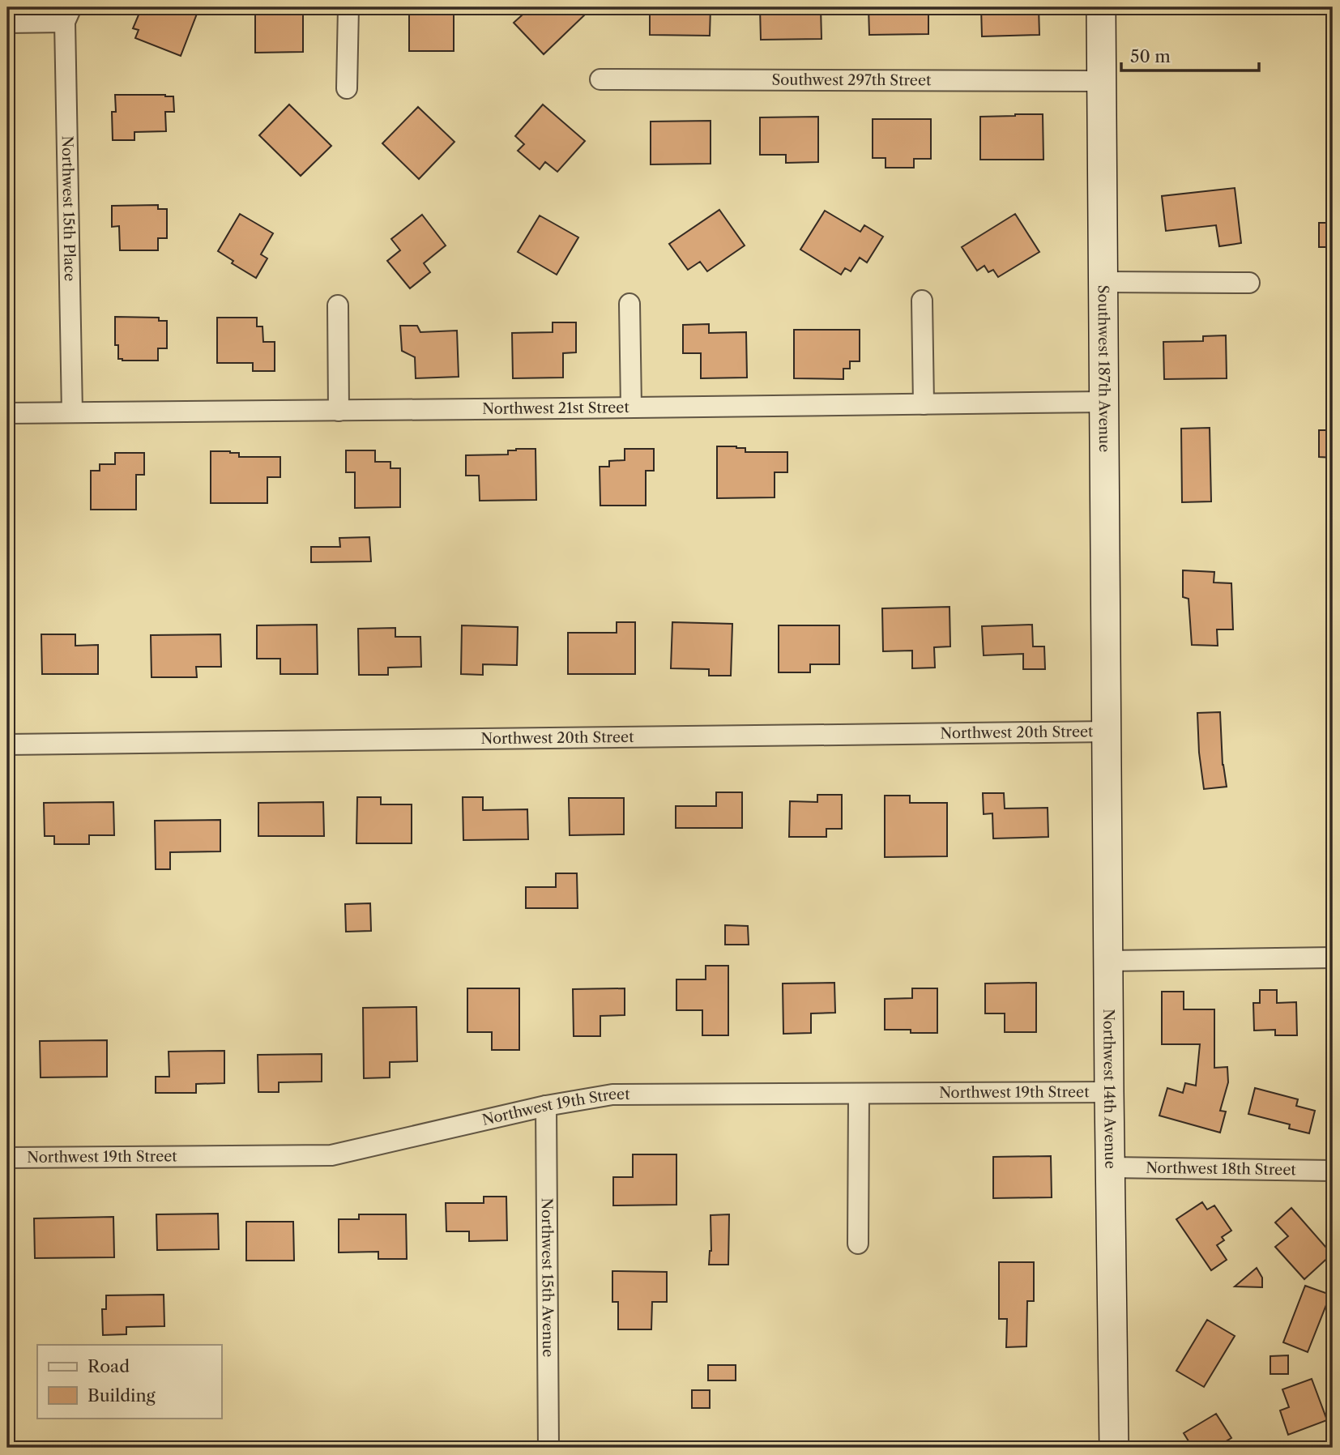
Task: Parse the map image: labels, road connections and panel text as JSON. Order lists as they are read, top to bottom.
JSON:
{
  "streets": {
    "street": [
      "Southwest 297th Street",
      "Northwest 15th Place",
      "Southwest 187th Avenue",
      "Northwest 21st Street",
      "Northwest 20th Street",
      "Northwest 14th Avenue",
      "Northwest 19th Street",
      "Northwest 18th Street",
      "Northwest 15th Avenue"
    ]
  },
  "crossings": [
    ["Southwest 297th Street", "Southwest 187th Avenue"],
    ["Northwest 15th Place", "Northwest 21st Street"],
    ["Southwest 187th Avenue", "Northwest 21st Street"],
    ["Southwest 187th Avenue", "Northwest 20th Street"],
    ["Southwest 187th Avenue", "Northwest 14th Avenue"],
    ["Northwest 20th Street", "Northwest 14th Avenue"],
    ["Northwest 14th Avenue", "Northwest 19th Street"],
    ["Northwest 14th Avenue", "Northwest 18th Street"],
    ["Northwest 19th Street", "Northwest 15th Avenue"]
  ],
  "legend": ["Road", "Building"],
  "scale_bar": "50 m"
}
